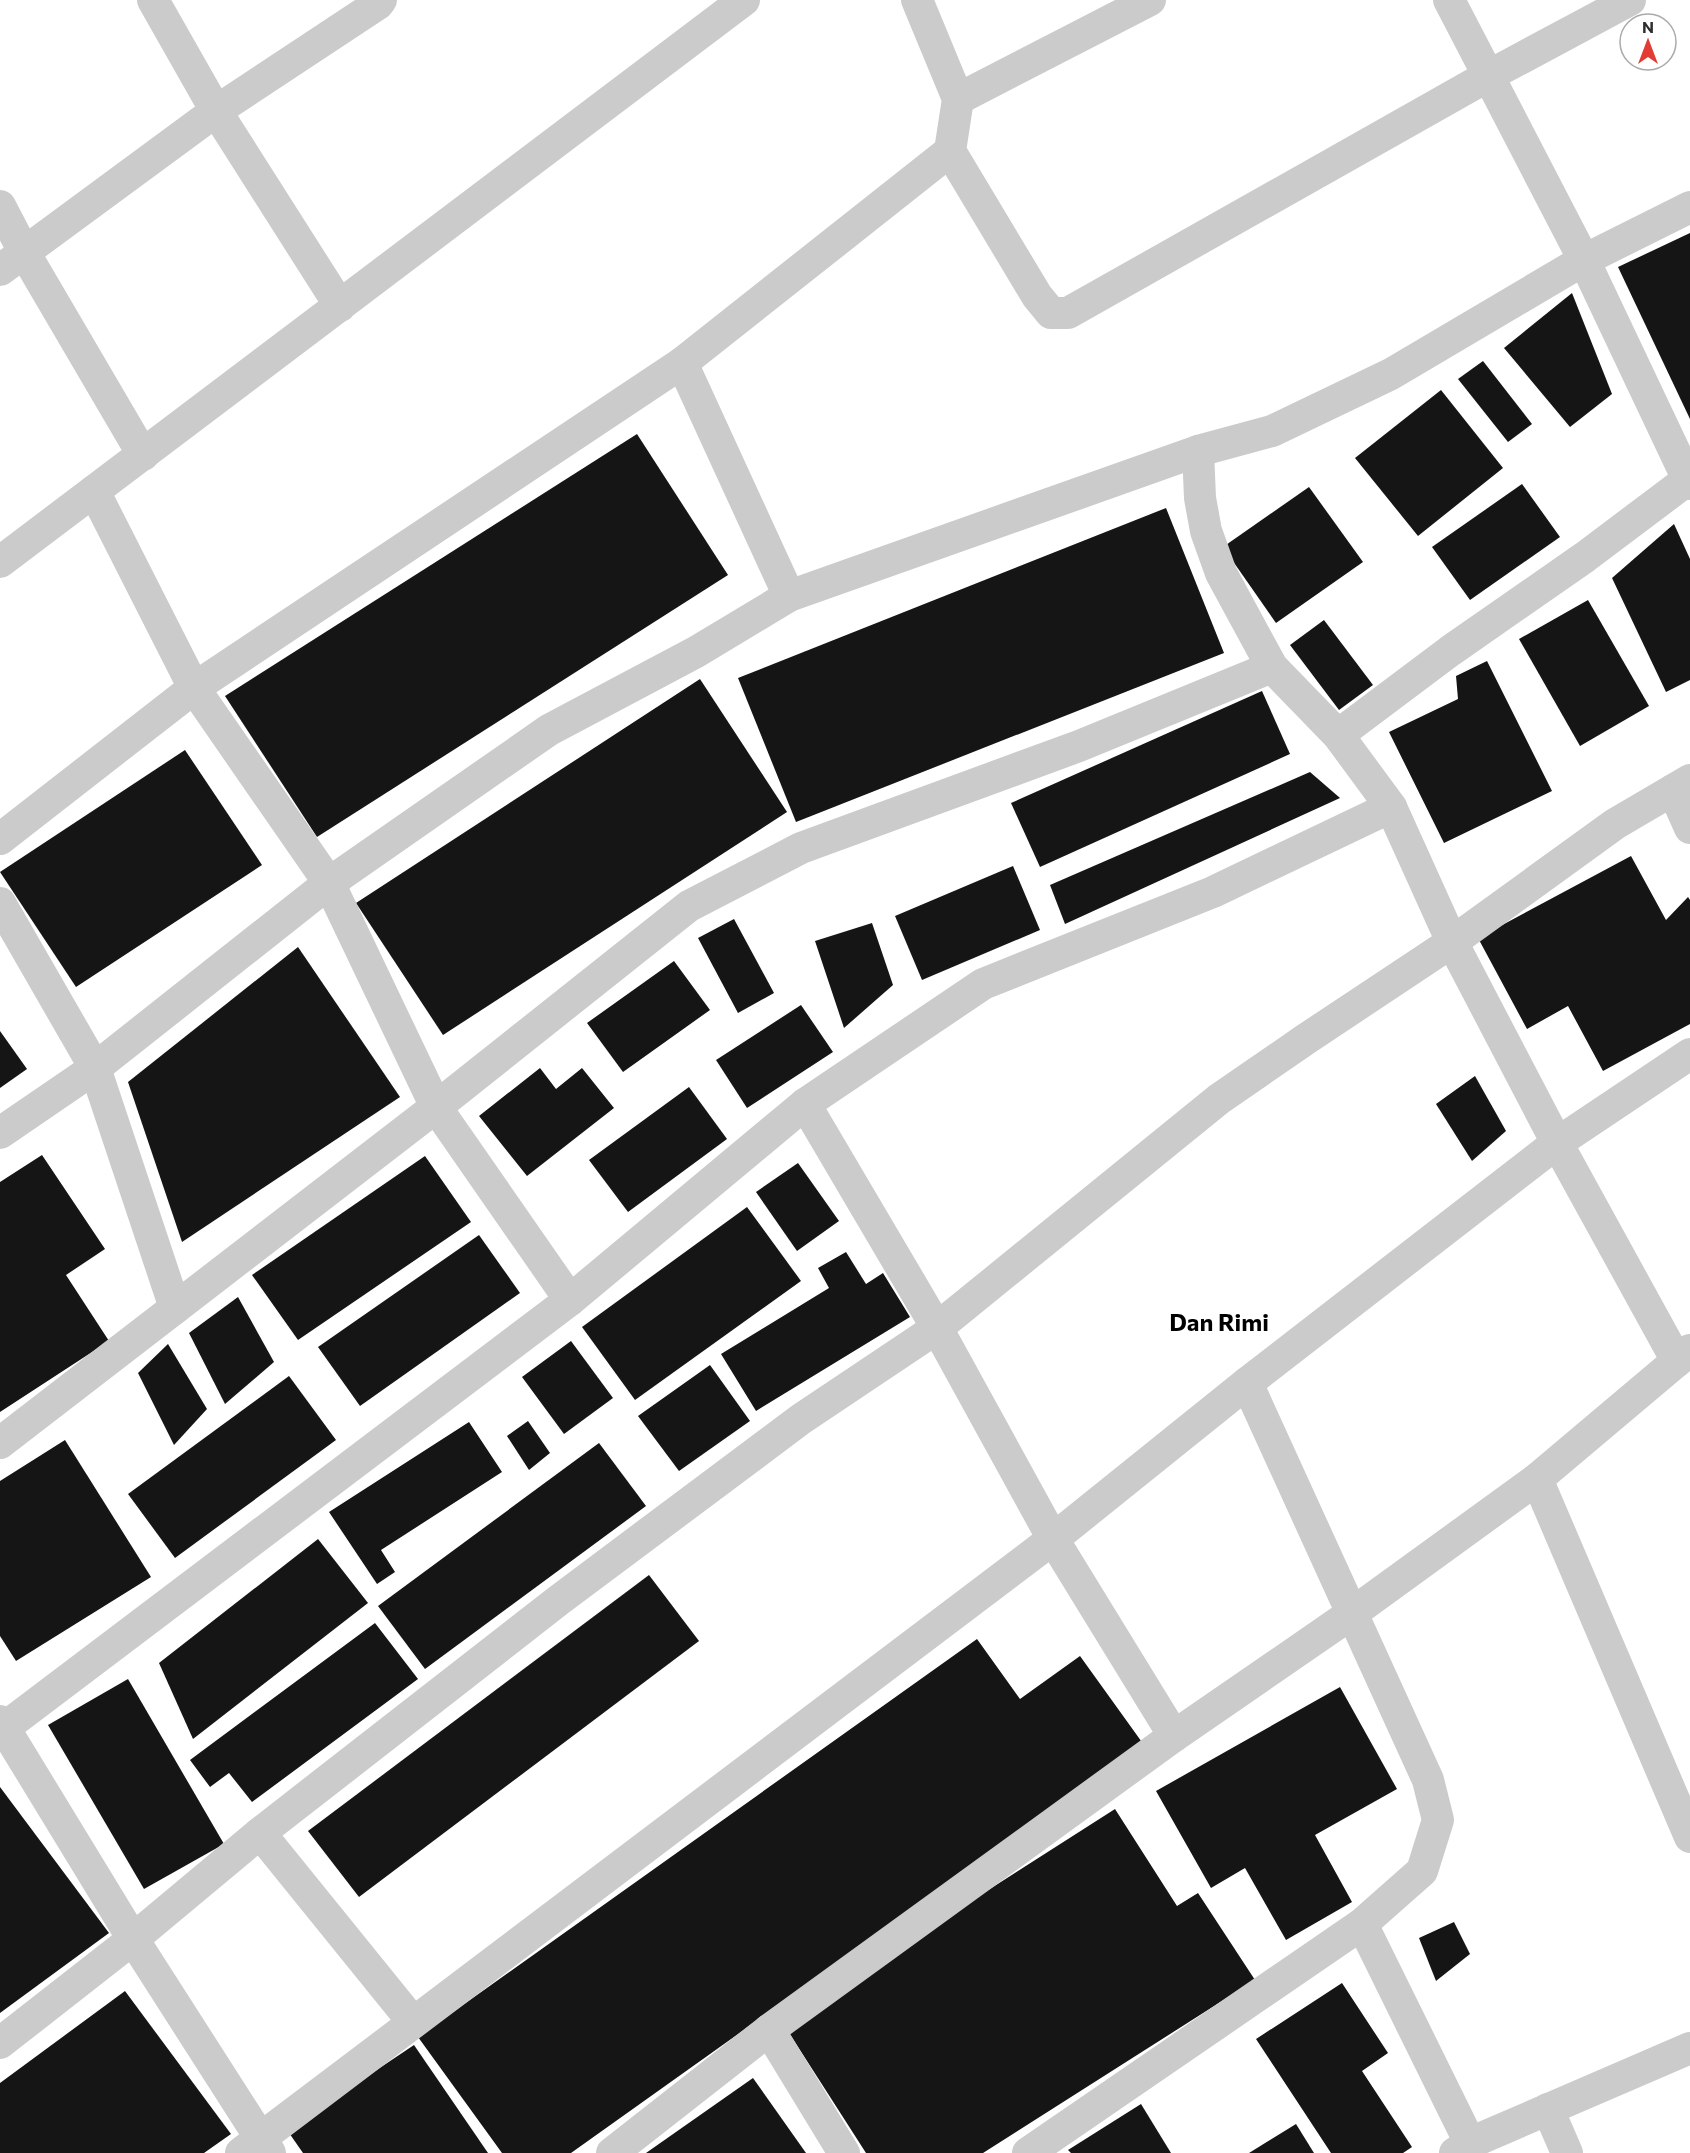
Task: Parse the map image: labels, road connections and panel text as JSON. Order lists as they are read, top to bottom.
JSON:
{
  "districts": ["Dan Rimi"],
  "north": "top"
}
